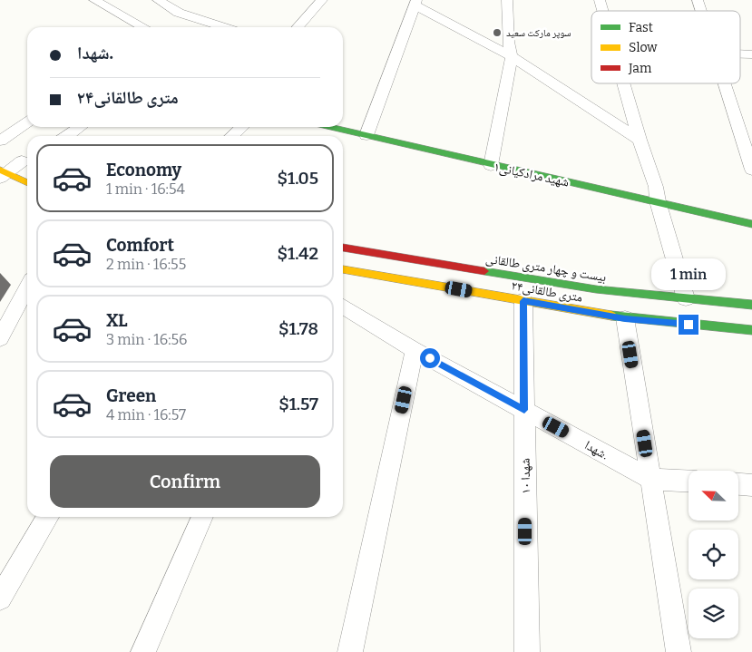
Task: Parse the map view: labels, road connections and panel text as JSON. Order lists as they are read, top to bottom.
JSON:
{
  "streets": {
    "main road": ["شهید مرادکیانی۱", "بیست و چهار متری طالقانی", "۲۴متری طالقانی"],
    "street": ["شهدا.", "شهدا ۱۰"]
  },
  "crossings": [
    ["۲۴متری طالقانی", "شهدا ۱۰"],
    ["شهدا.", "شهدا ۱۰"]
  ],
  "places": ["سوپر مارکت سعید"],
  "legend": ["Fast", "Slow", "Jam"],
  "north": "top left",
  "page": {
    "banner": ["شهدا.", "۲۴متری طالقانی"],
    "list": [
      {
        "name": "Economy",
        "note": "1 min · 16:54",
        "value": "$1.05"
      },
      {
        "name": "Comfort",
        "note": "2 min · 16:55",
        "value": "$1.42"
      },
      {
        "name": "XL",
        "note": "3 min · 16:56",
        "value": "$1.78"
      },
      {
        "name": "Green",
        "note": "4 min · 16:57",
        "value": "$1.57"
      }
    ],
    "bubble": "1 min",
    "buttons": "Confirm"
  }
}
